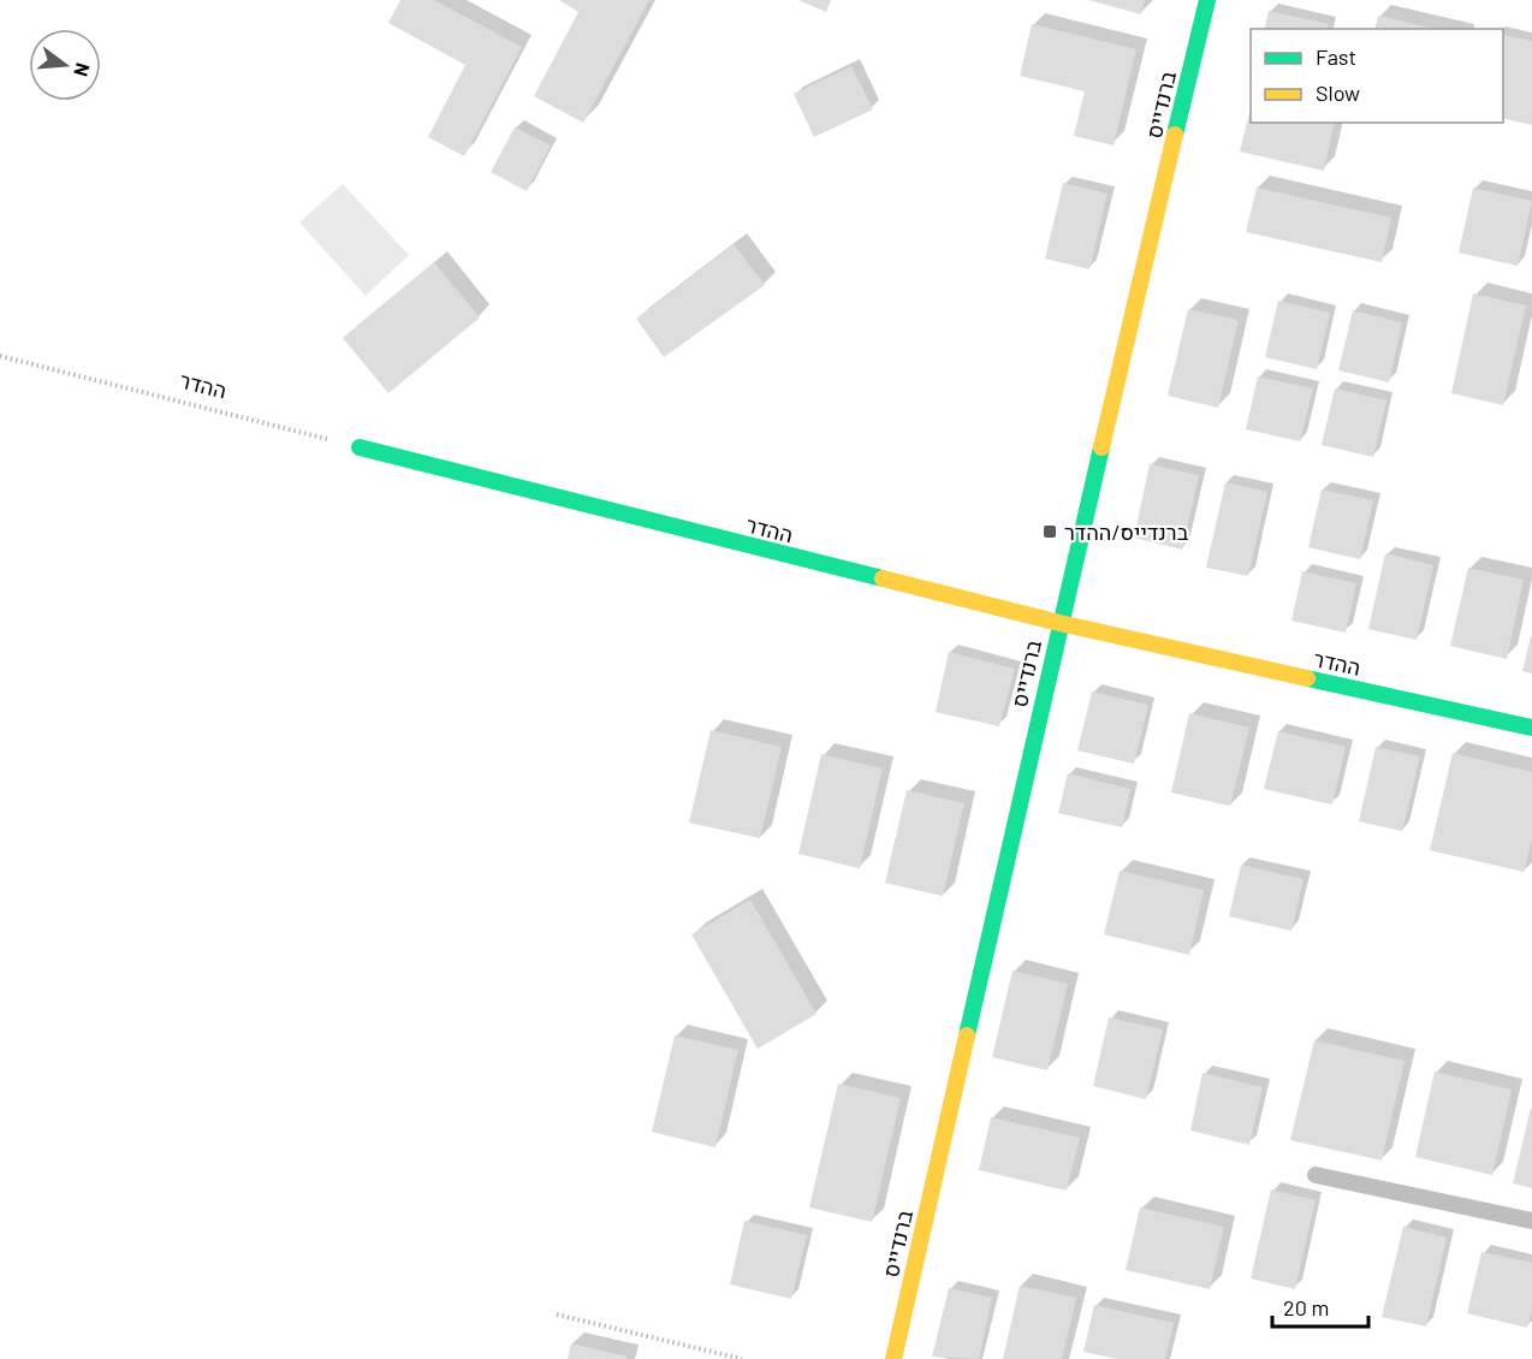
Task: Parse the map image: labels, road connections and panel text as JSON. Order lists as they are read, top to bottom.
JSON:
{
  "streets": {
    "street": ["ברנדייס", "ההדר"]
  },
  "crossings": [
    ["ברנדייס", "ההדר"]
  ],
  "places": {
    "transit": ["ברנדייס/ההדר"]
  },
  "legend": ["Fast", "Slow"],
  "scale_bar": "20 m",
  "north": "right"
}
